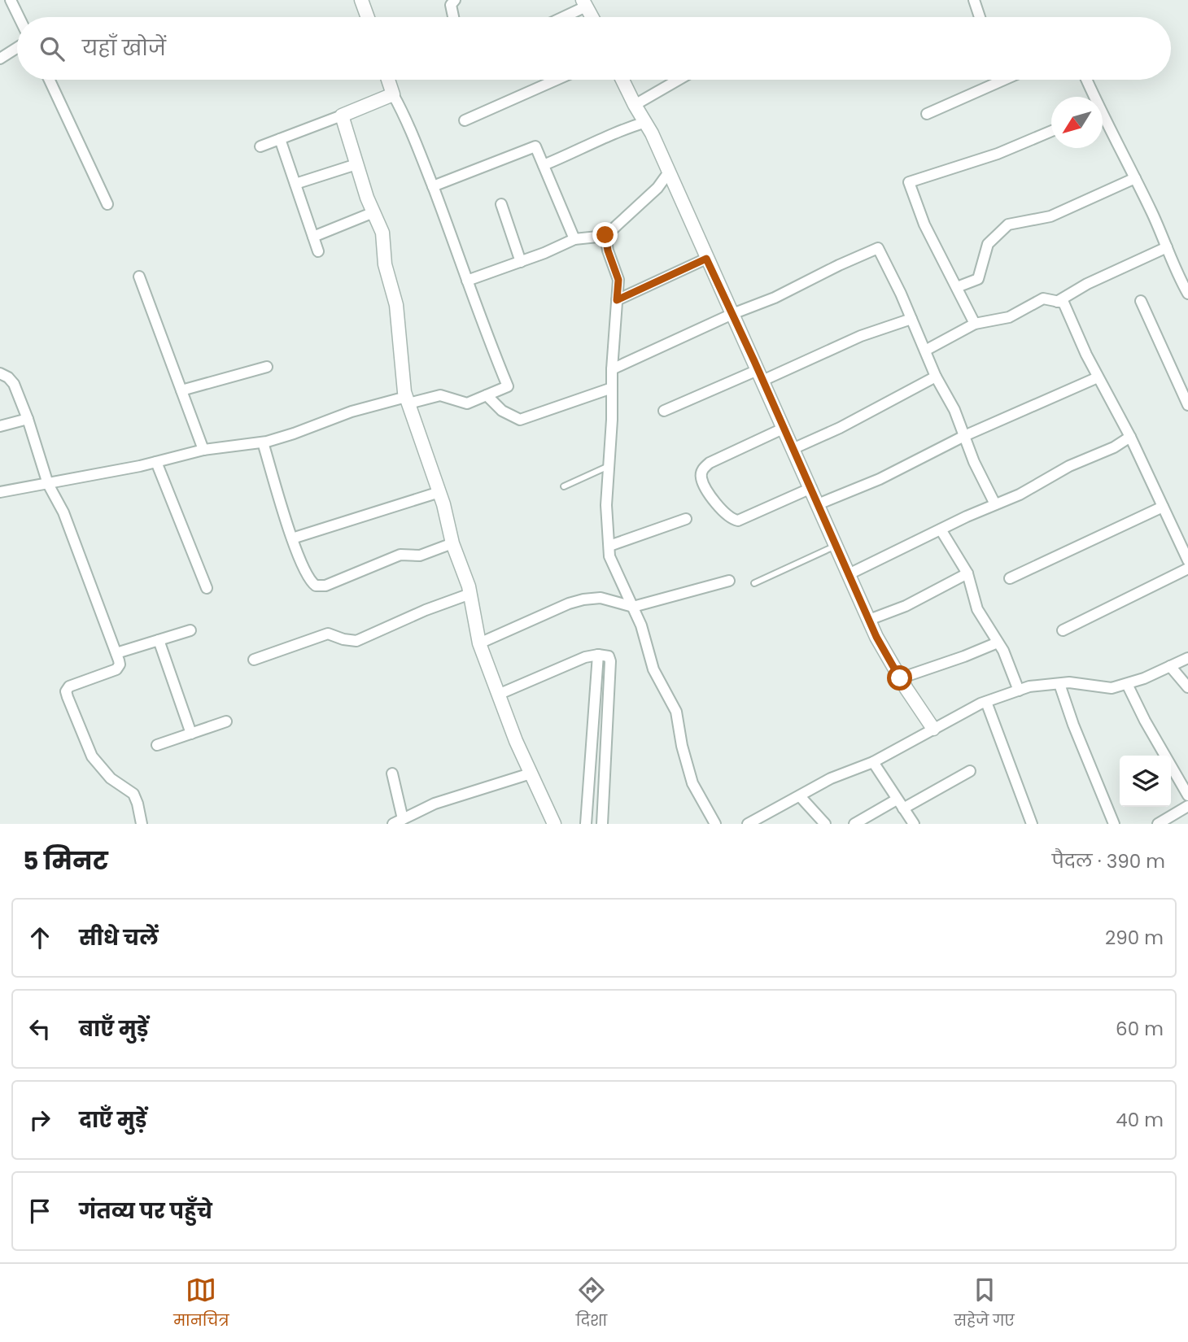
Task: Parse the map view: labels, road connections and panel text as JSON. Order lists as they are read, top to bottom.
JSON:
{
  "north": "bottom left",
  "page": {
    "search": "यहाँ खोजें",
    "heading": ["5 मिनट", "पैदल · 390 m"],
    "list": [
      ["सीधे चलें", "290 m"],
      ["बाएँ मुड़ें", "60 m"],
      ["दाएँ मुड़ें", "40 m"],
      "गंतव्य पर पहुँचे"
    ],
    "nav": ["मानचित्र", "दिशा", "सहेजे गए"]
  }
}
